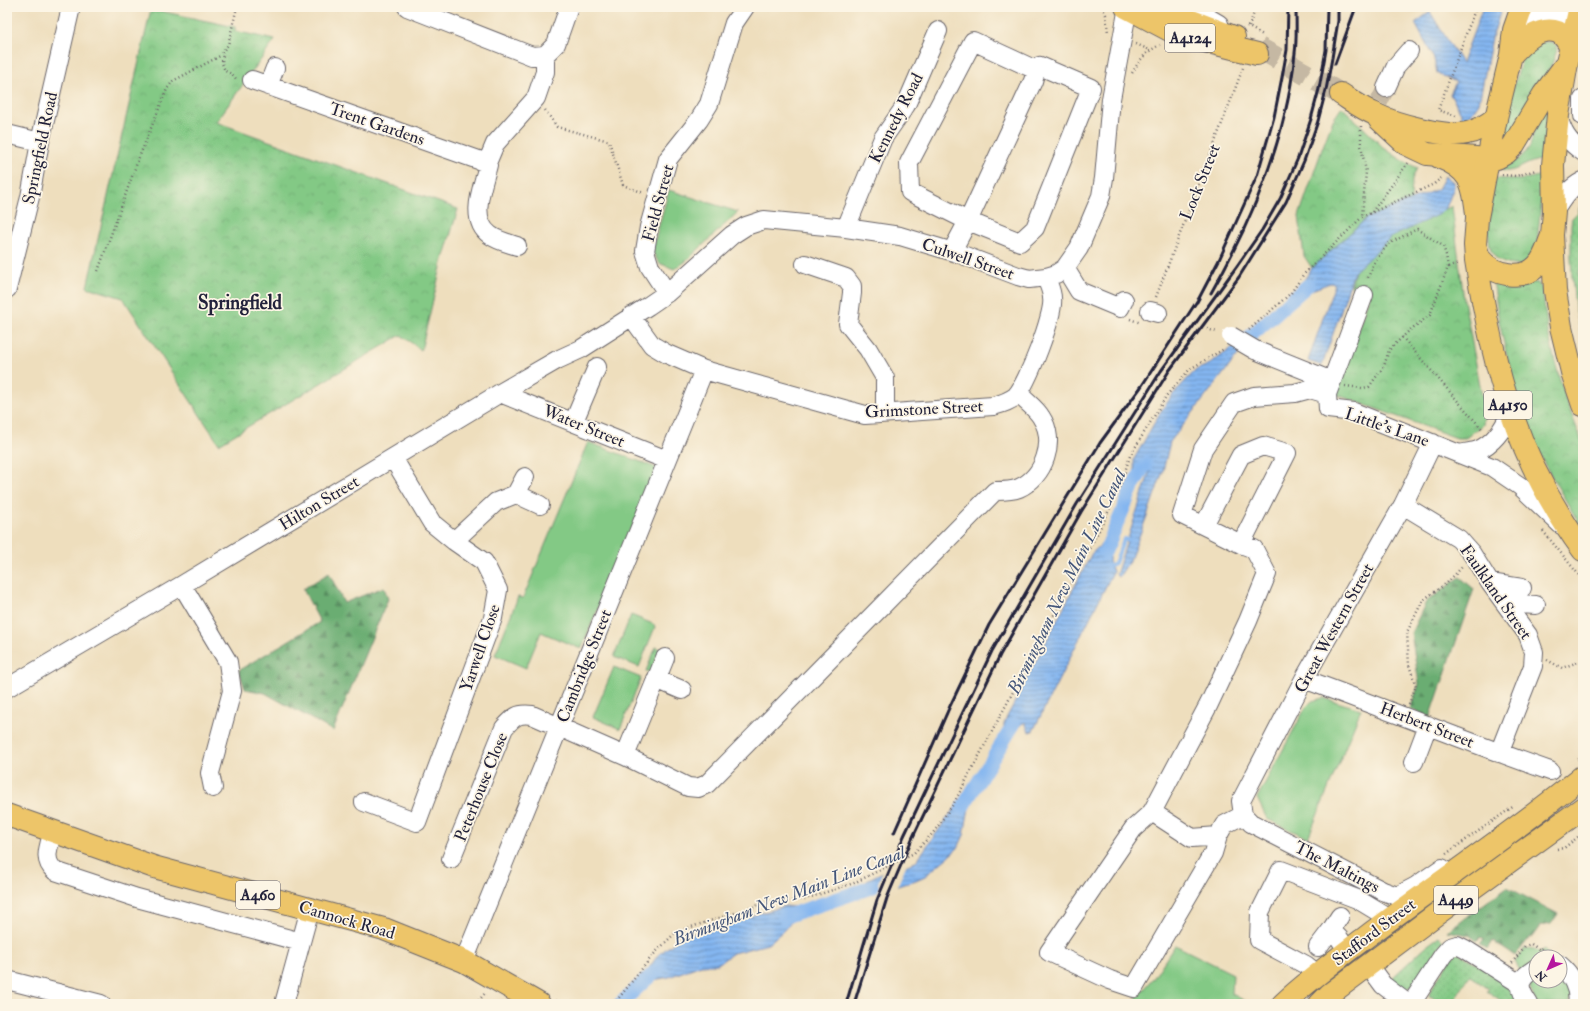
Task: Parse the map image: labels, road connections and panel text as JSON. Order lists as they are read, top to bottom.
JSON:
{
  "streets": {
    "main road": [
      "A4124",
      "A4150",
      "A460",
      "A449",
      "Cannock Road",
      "Stafford Street"
    ],
    "street": [
      "Kennedy Road",
      "Trent Gardens",
      "Springfield Road",
      "Field Street",
      "Culwell Street",
      "Grimstone Street",
      "Water Street",
      "Little's Lane",
      "Hilton Street",
      "Faulkland Street",
      "Great Western Street",
      "Yarwell Close",
      "Cambridge Street",
      "Herbert Street",
      "Peterhouse Close",
      "The Maltings"
    ],
    "path": ["Lock Street"]
  },
  "crossings": [
    ["A4124", "Lock Street"],
    ["A4124", "Culwell Street"],
    ["Kennedy Road", "Culwell Street"],
    ["Field Street", "Culwell Street"],
    ["Culwell Street", "Grimstone Street"],
    ["Culwell Street", "Hilton Street"],
    ["A4150", "Little's Lane"],
    ["Grimstone Street", "Hilton Street"],
    ["Grimstone Street", "Cambridge Street"],
    ["Water Street", "Hilton Street"],
    ["Water Street", "Cambridge Street"],
    ["Little's Lane", "Great Western Street"],
    ["Hilton Street", "Yarwell Close"],
    ["Faulkland Street", "Great Western Street"],
    ["Faulkland Street", "Herbert Street"],
    ["Great Western Street", "Herbert Street"],
    ["Great Western Street", "The Maltings"],
    ["Cambridge Street", "Peterhouse Close"],
    ["Cambridge Street", "Cannock Road"],
    ["The Maltings", "Stafford Street"]
  ],
  "districts": ["Springfield"],
  "water": ["Birmingham New Main Line Canal"],
  "north": "bottom left"
}
